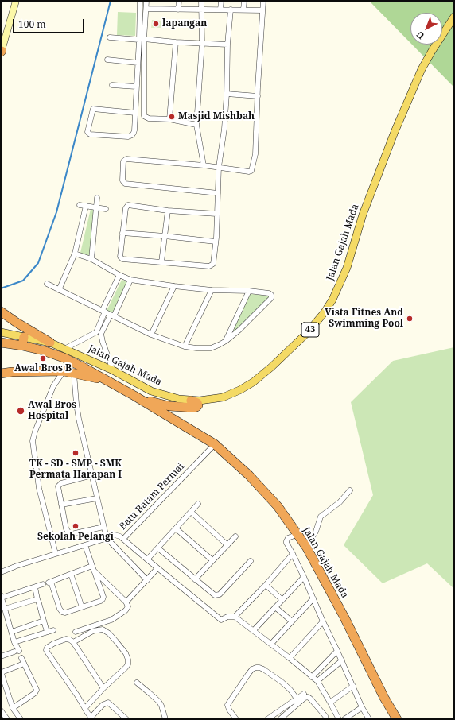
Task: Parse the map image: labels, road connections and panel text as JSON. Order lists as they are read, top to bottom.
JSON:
{
  "streets": {
    "highway": ["Jalan Gajah Mada"],
    "main road": ["43"],
    "street": ["Batu Batam Permai"]
  },
  "crossings": [
    ["Jalan Gajah Mada", "Batu Batam Permai"]
  ],
  "places": [
    "lapangan",
    "Masjid Mishbah",
    "Vista Fitnes And Swimming Pool",
    "Awal Bros B",
    "Awal Bros Hospital",
    "TK - SD - SMP - SMK Permata Harapan I",
    "Sekolah Pelangi"
  ],
  "scale_bar": "100 m",
  "north": "bottom left"
}
